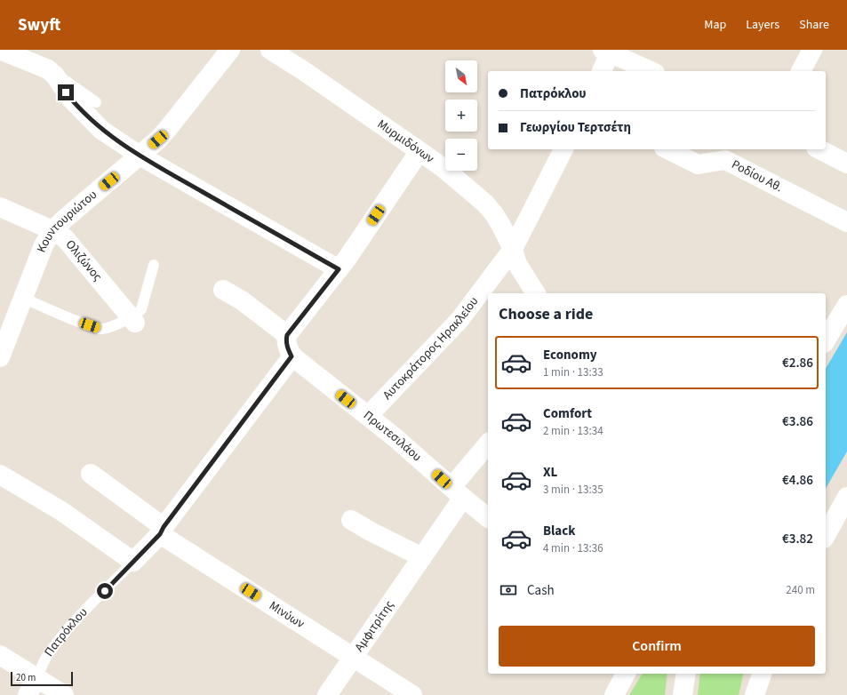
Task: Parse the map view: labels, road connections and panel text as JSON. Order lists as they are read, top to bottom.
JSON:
{
  "streets": {
    "street": [
      "Μυρμιδόνων",
      "Ροδίου Αθ.",
      "Κουντουριώτου",
      "Ολιζώνος",
      "Αυτοκράτορος Ηρακλείου",
      "Πρωτεσιλάου",
      "Μινύων",
      "Αμφιτρίτης",
      "Πατρόκλου"
    ]
  },
  "crossings": [
    ["Μυρμιδόνων", "Αυτοκράτορος Ηρακλείου"],
    ["Κουντουριώτου", "Ολιζώνος"],
    ["Αυτοκράτορος Ηρακλείου", "Πρωτεσιλάου"],
    ["Πρωτεσιλάου", "Αμφιτρίτης"],
    ["Πρωτεσιλάου", "Πατρόκλου"],
    ["Μινύων", "Αμφιτρίτης"],
    ["Μινύων", "Πατρόκλου"]
  ],
  "scale_bar": "20 m",
  "north": "bottom right",
  "page": {
    "header": "Swyft",
    "nav": ["Map", "Layers", "Share"],
    "map_buttons": ["+", "−"],
    "banner": ["Πατρόκλου", "Γεωργίου Τερτσέτη"],
    "heading": "Choose a ride",
    "list": [
      {
        "name": "Economy",
        "note": "1 min · 13:33",
        "value": "€2.86"
      },
      {
        "name": "Comfort",
        "note": "2 min · 13:34",
        "value": "€3.86"
      },
      {
        "name": "XL",
        "note": "3 min · 13:35",
        "value": "€4.86"
      },
      {
        "name": "Black",
        "note": "4 min · 13:36",
        "value": "€3.82"
      }
    ],
    "pay": ["Cash", "240 m"],
    "buttons": "Confirm",
    "scale": "20 m"
  }
}
